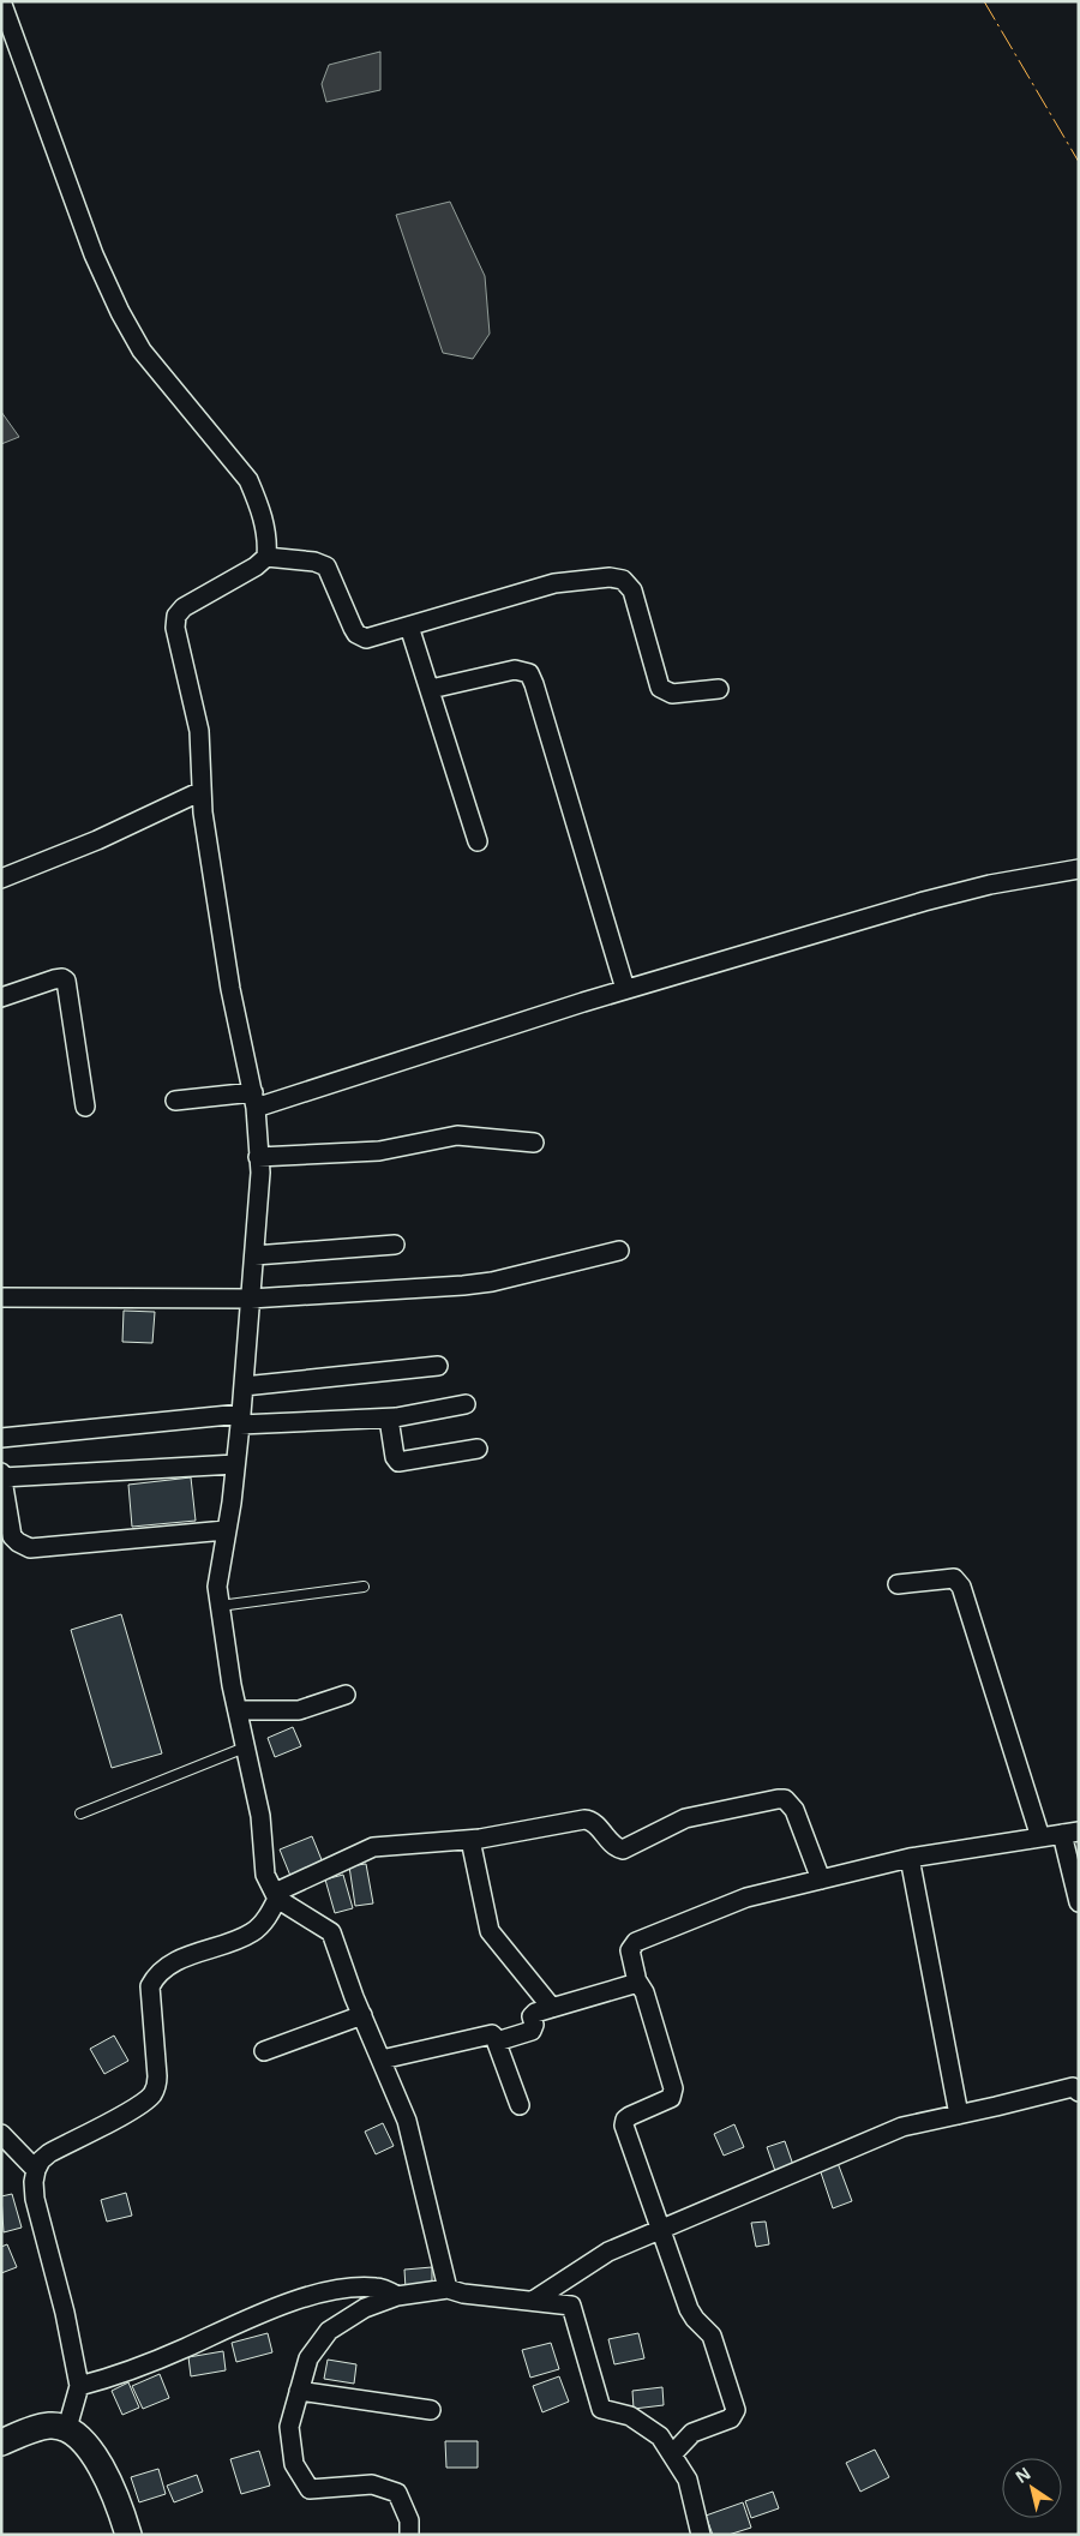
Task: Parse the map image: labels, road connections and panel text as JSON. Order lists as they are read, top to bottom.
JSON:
{
  "north": "top left"
}
